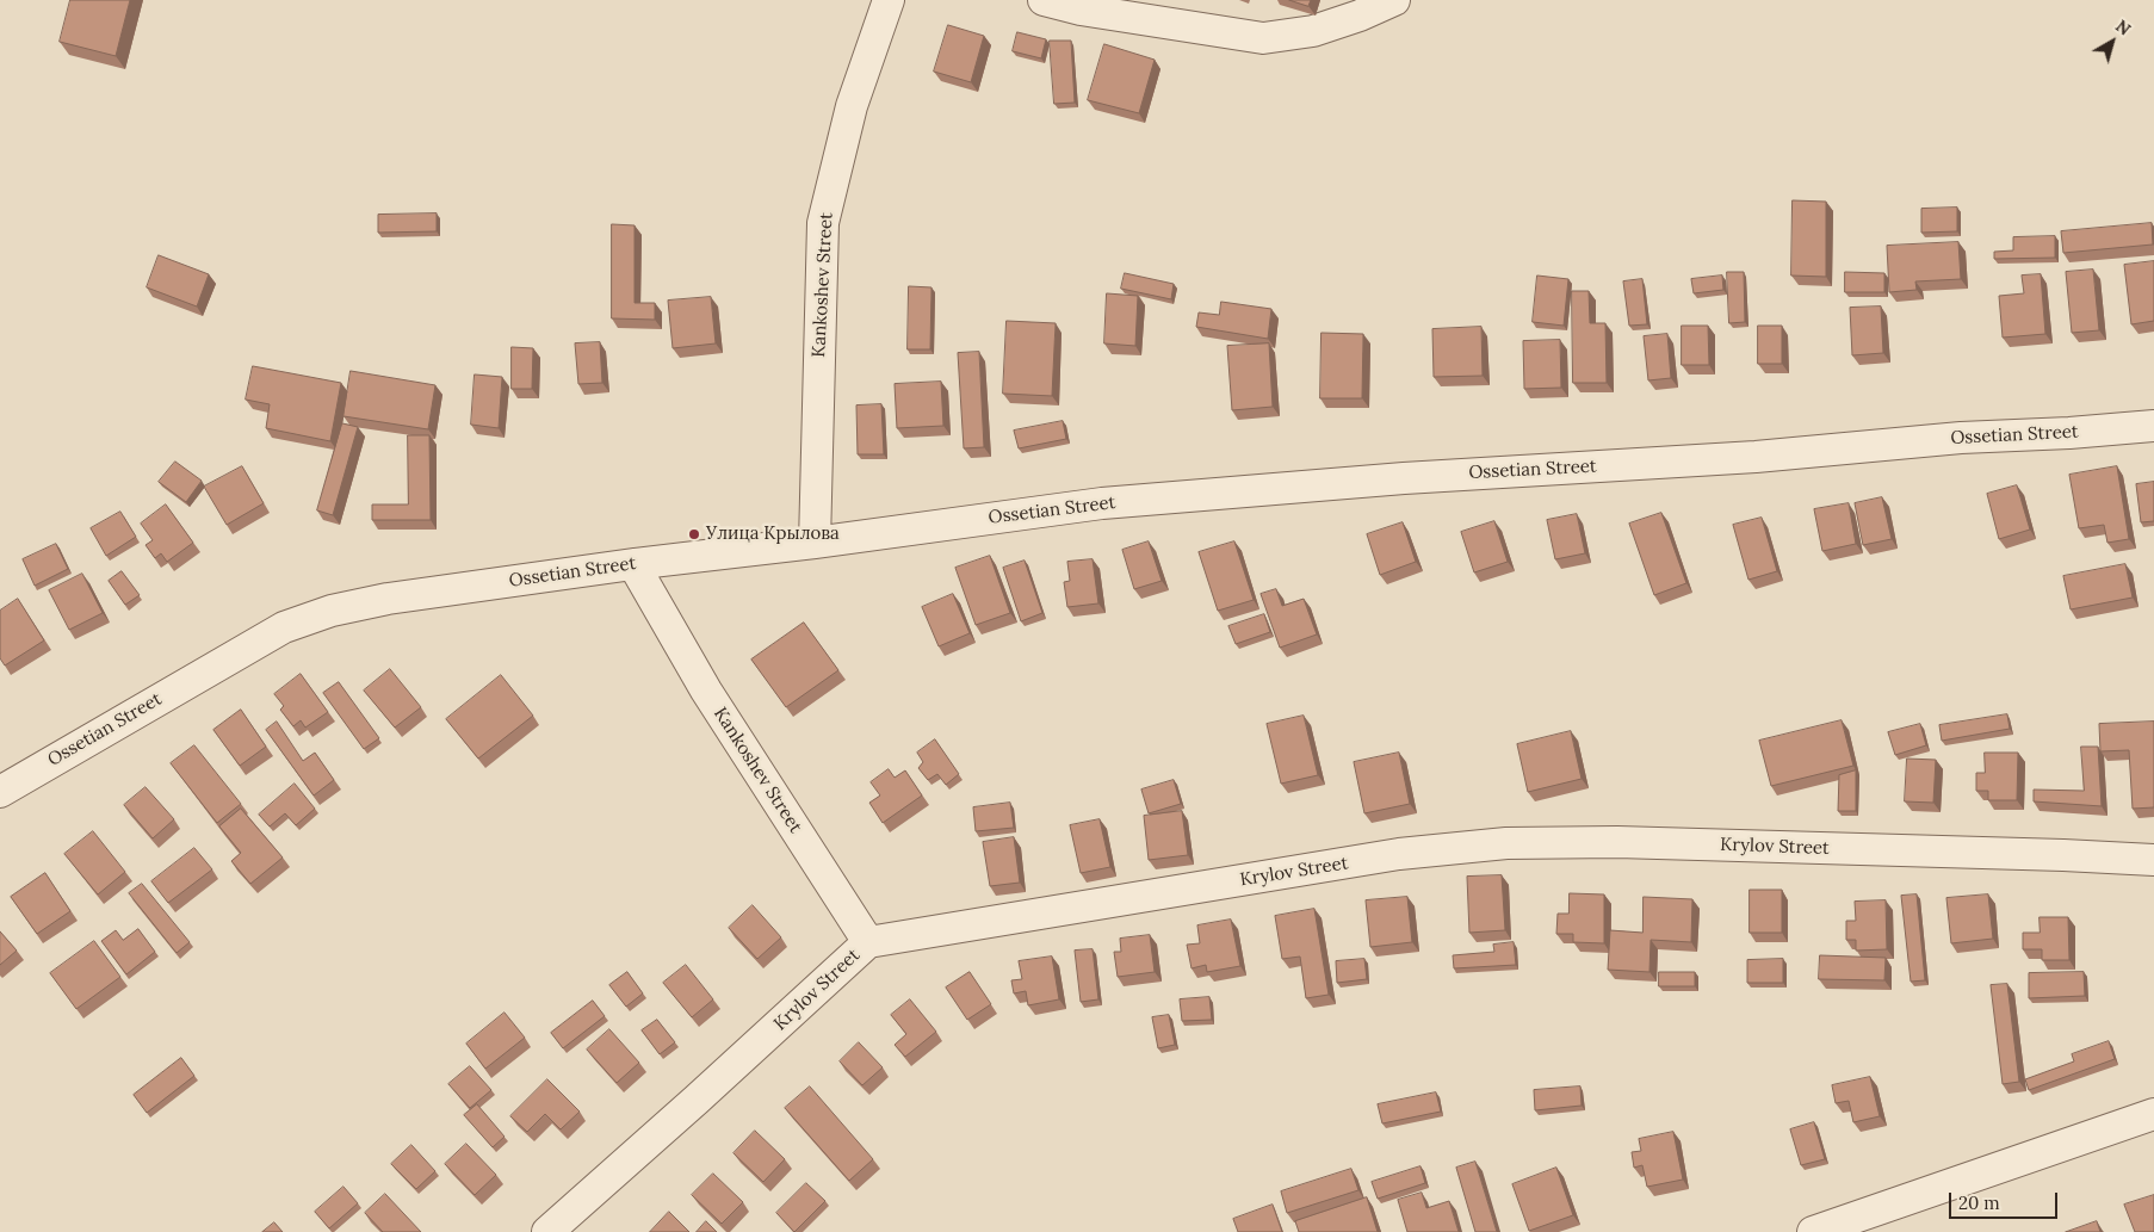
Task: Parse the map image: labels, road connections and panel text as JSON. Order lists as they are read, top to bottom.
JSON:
{
  "streets": {
    "street": ["Kankoshev Street", "Ossetian Street", "Krylov Street"]
  },
  "crossings": [
    ["Kankoshev Street", "Ossetian Street"],
    ["Kankoshev Street", "Krylov Street"]
  ],
  "places": ["Улица Крылова"],
  "scale_bar": "20 m",
  "north": "top right"
}
